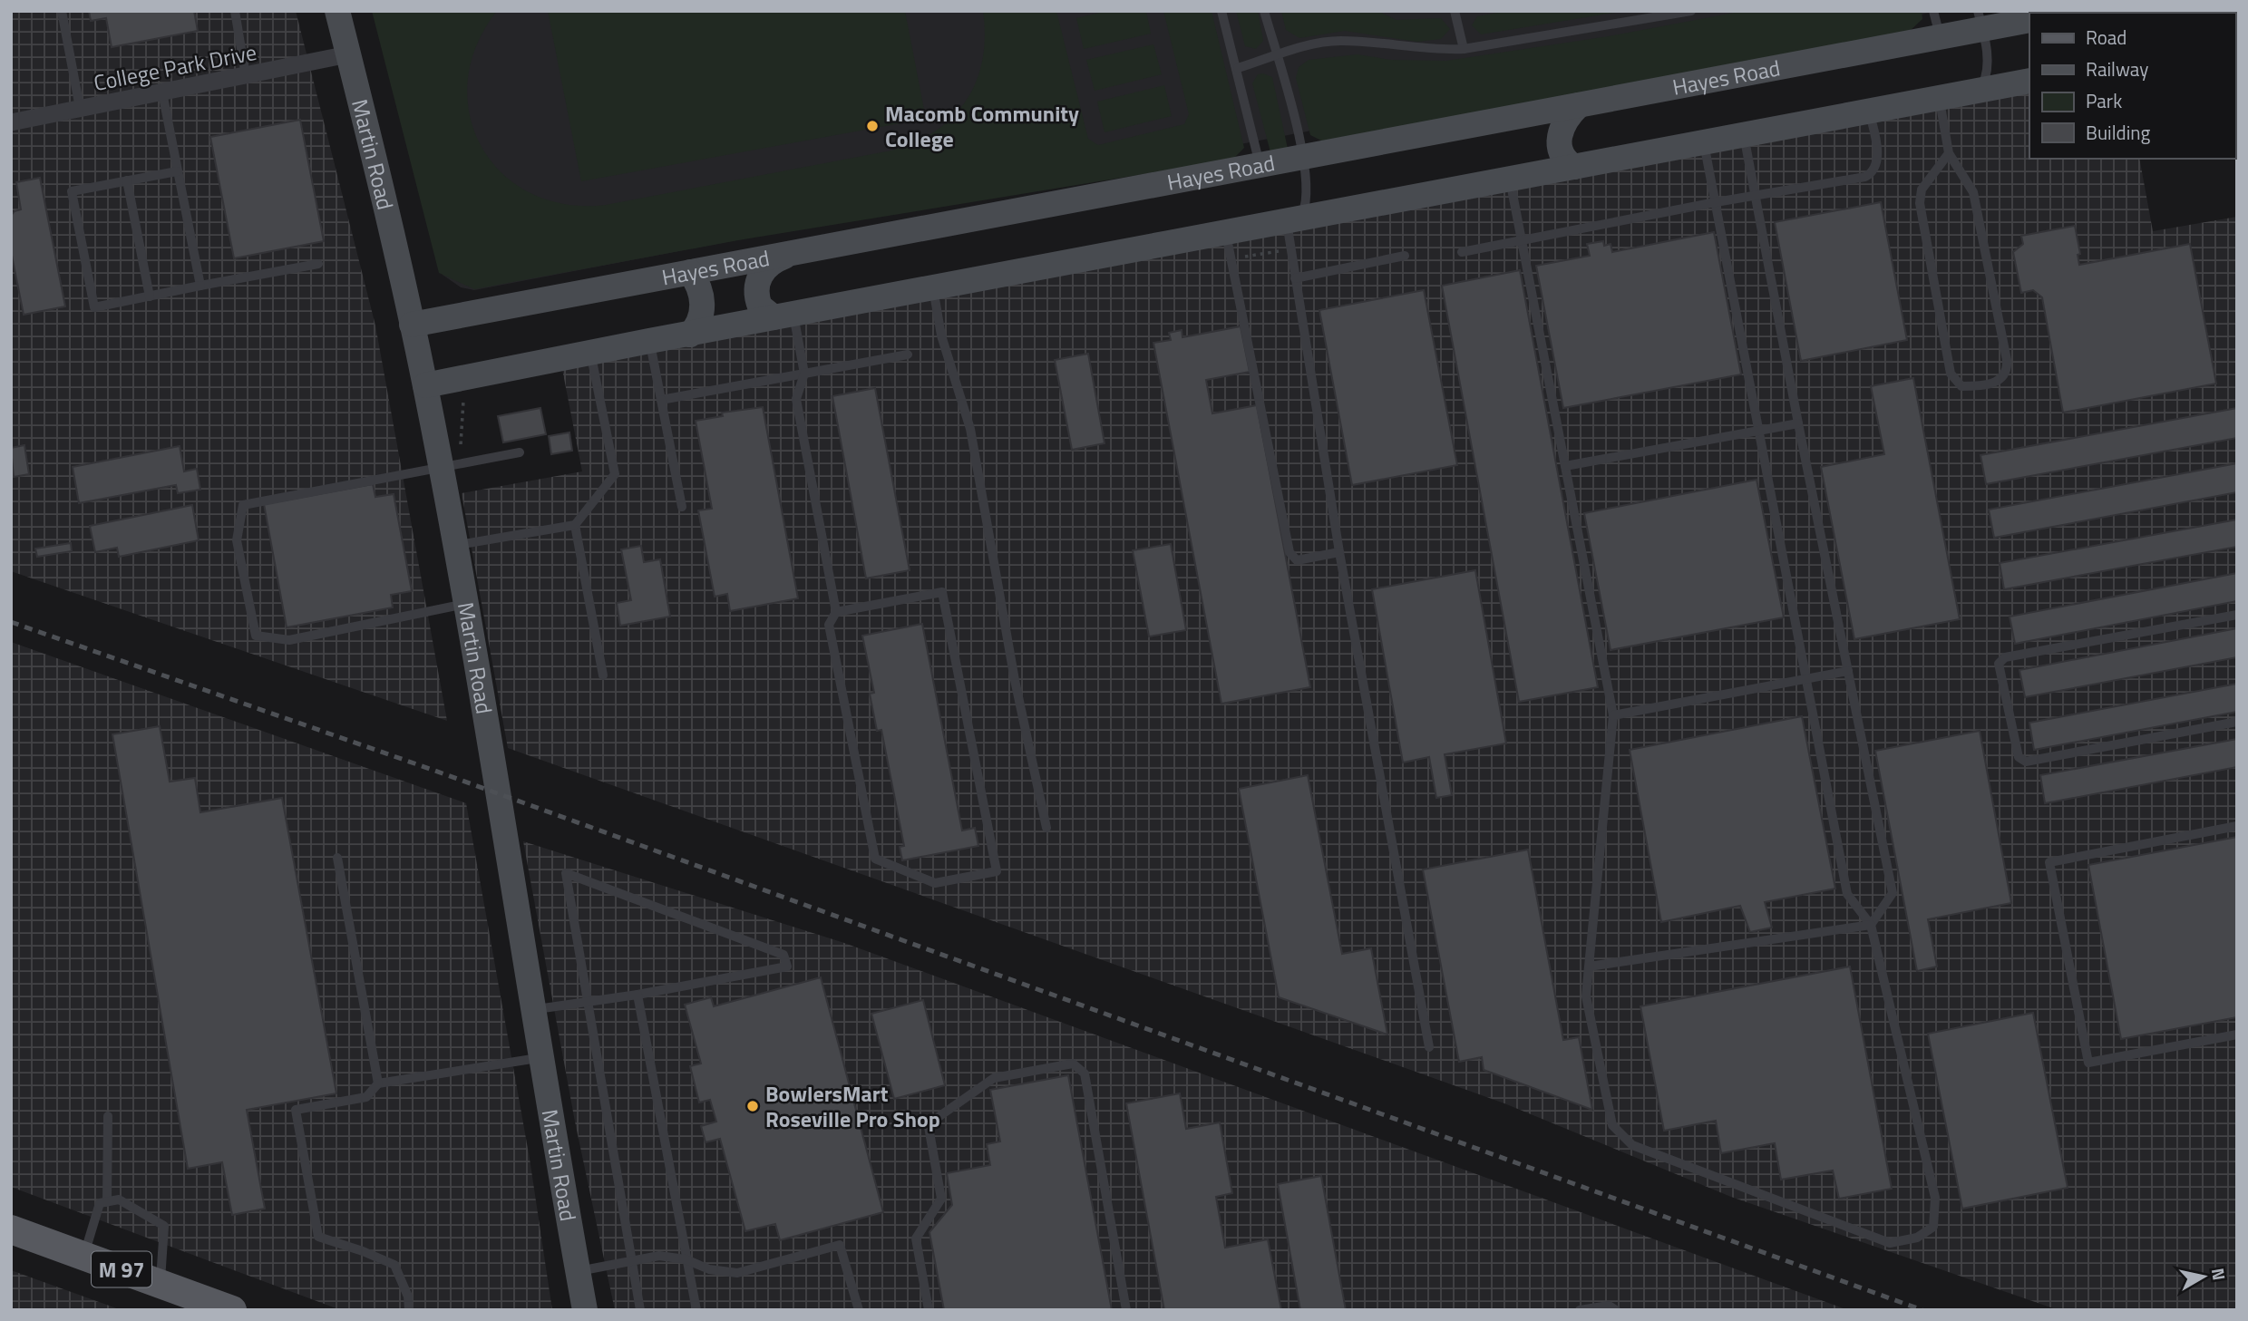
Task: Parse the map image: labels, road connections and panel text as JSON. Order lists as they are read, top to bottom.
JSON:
{
  "streets": {
    "main road": ["M 97"],
    "street": ["College Park Drive", "Hayes Road", "Martin Road"]
  },
  "crossings": [
    ["College Park Drive", "Martin Road"],
    ["Hayes Road", "Martin Road"]
  ],
  "places": ["Macomb Community College", "BowlersMart Roseville Pro Shop"],
  "legend": [
    "Road",
    "Railway",
    "Park",
    "Building"
  ],
  "north": "right"
}
